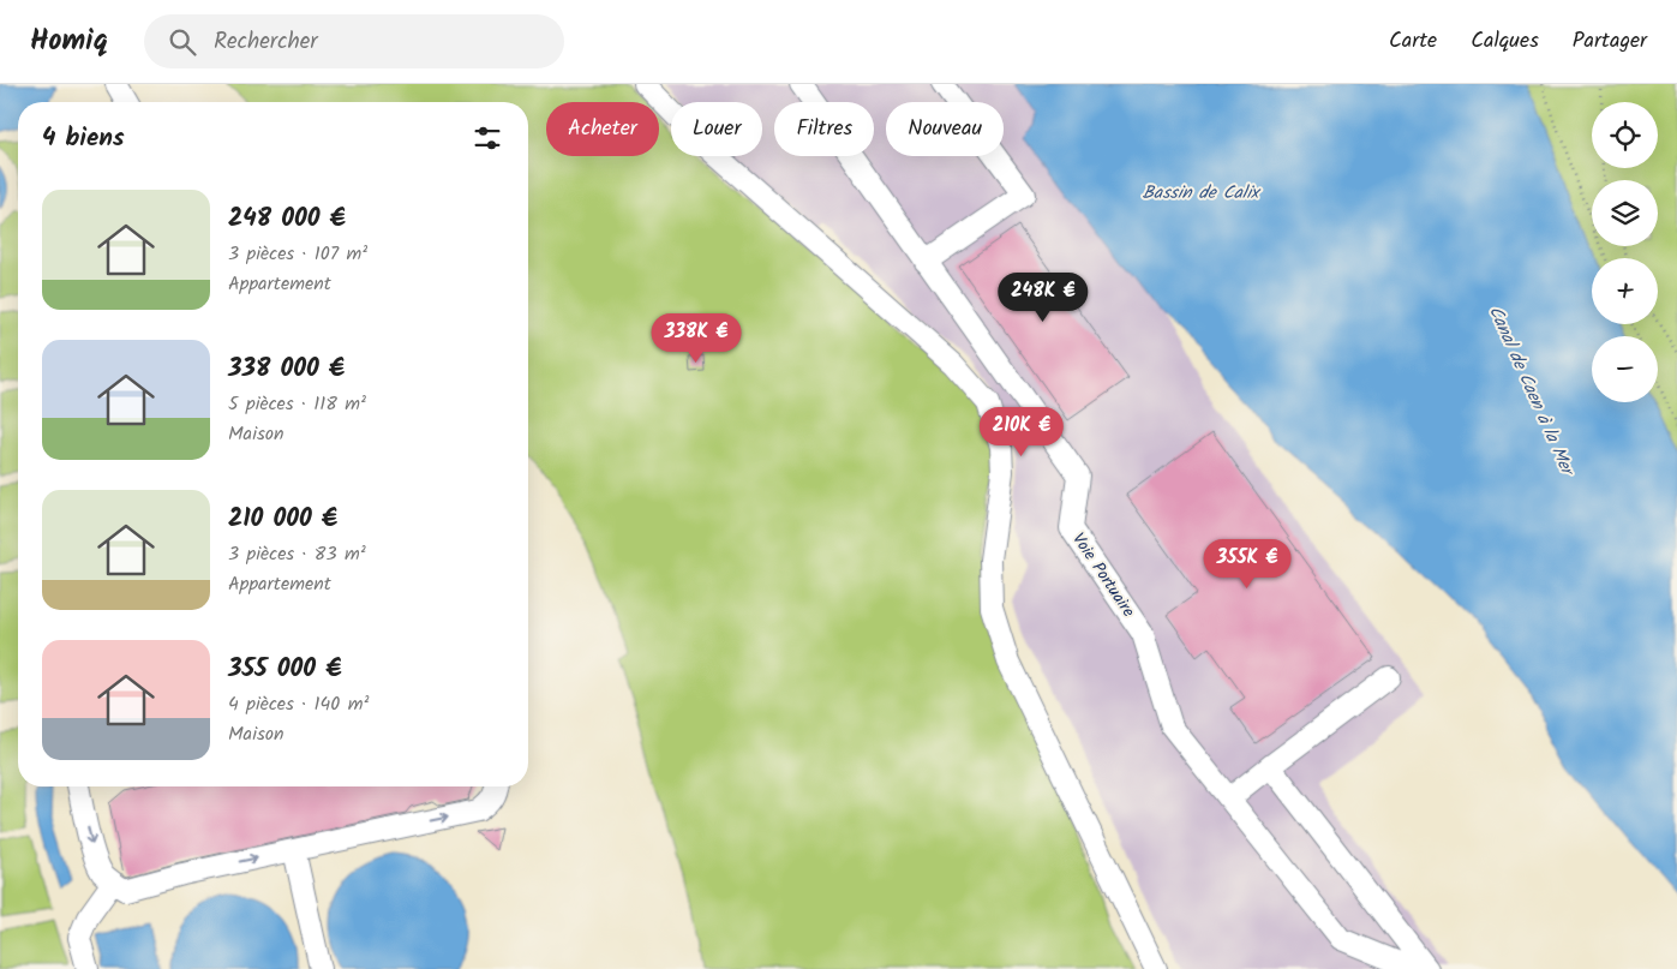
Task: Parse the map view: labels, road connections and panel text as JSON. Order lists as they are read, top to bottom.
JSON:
{
  "streets": {
    "street": ["Voie Portuaire"]
  },
  "water": ["Bassin de Calix", "Canal de Caen à la Mer"],
  "page": {
    "header": "Homiq",
    "search": "Rechercher",
    "nav": ["Carte", "Calques", "Partager"],
    "map_buttons": ["+", "−"],
    "chip": [
      "Acheter",
      "Louer",
      "Filtres",
      "Nouveau"
    ],
    "heading": "4 biens",
    "list": [
      {
        "name": "248 000 €",
        "note": "3 pièces · 107 m² · Appartement"
      },
      {
        "name": "338 000 €",
        "note": "5 pièces · 118 m² · Maison"
      },
      {
        "name": "210 000 €",
        "note": "3 pièces · 83 m² · Appartement"
      },
      {
        "name": "355 000 €",
        "note": "4 pièces · 140 m² · Maison"
      }
    ],
    "price": [
      "248K €",
      "338K €",
      "210K €",
      "355K €"
    ]
  }
}
